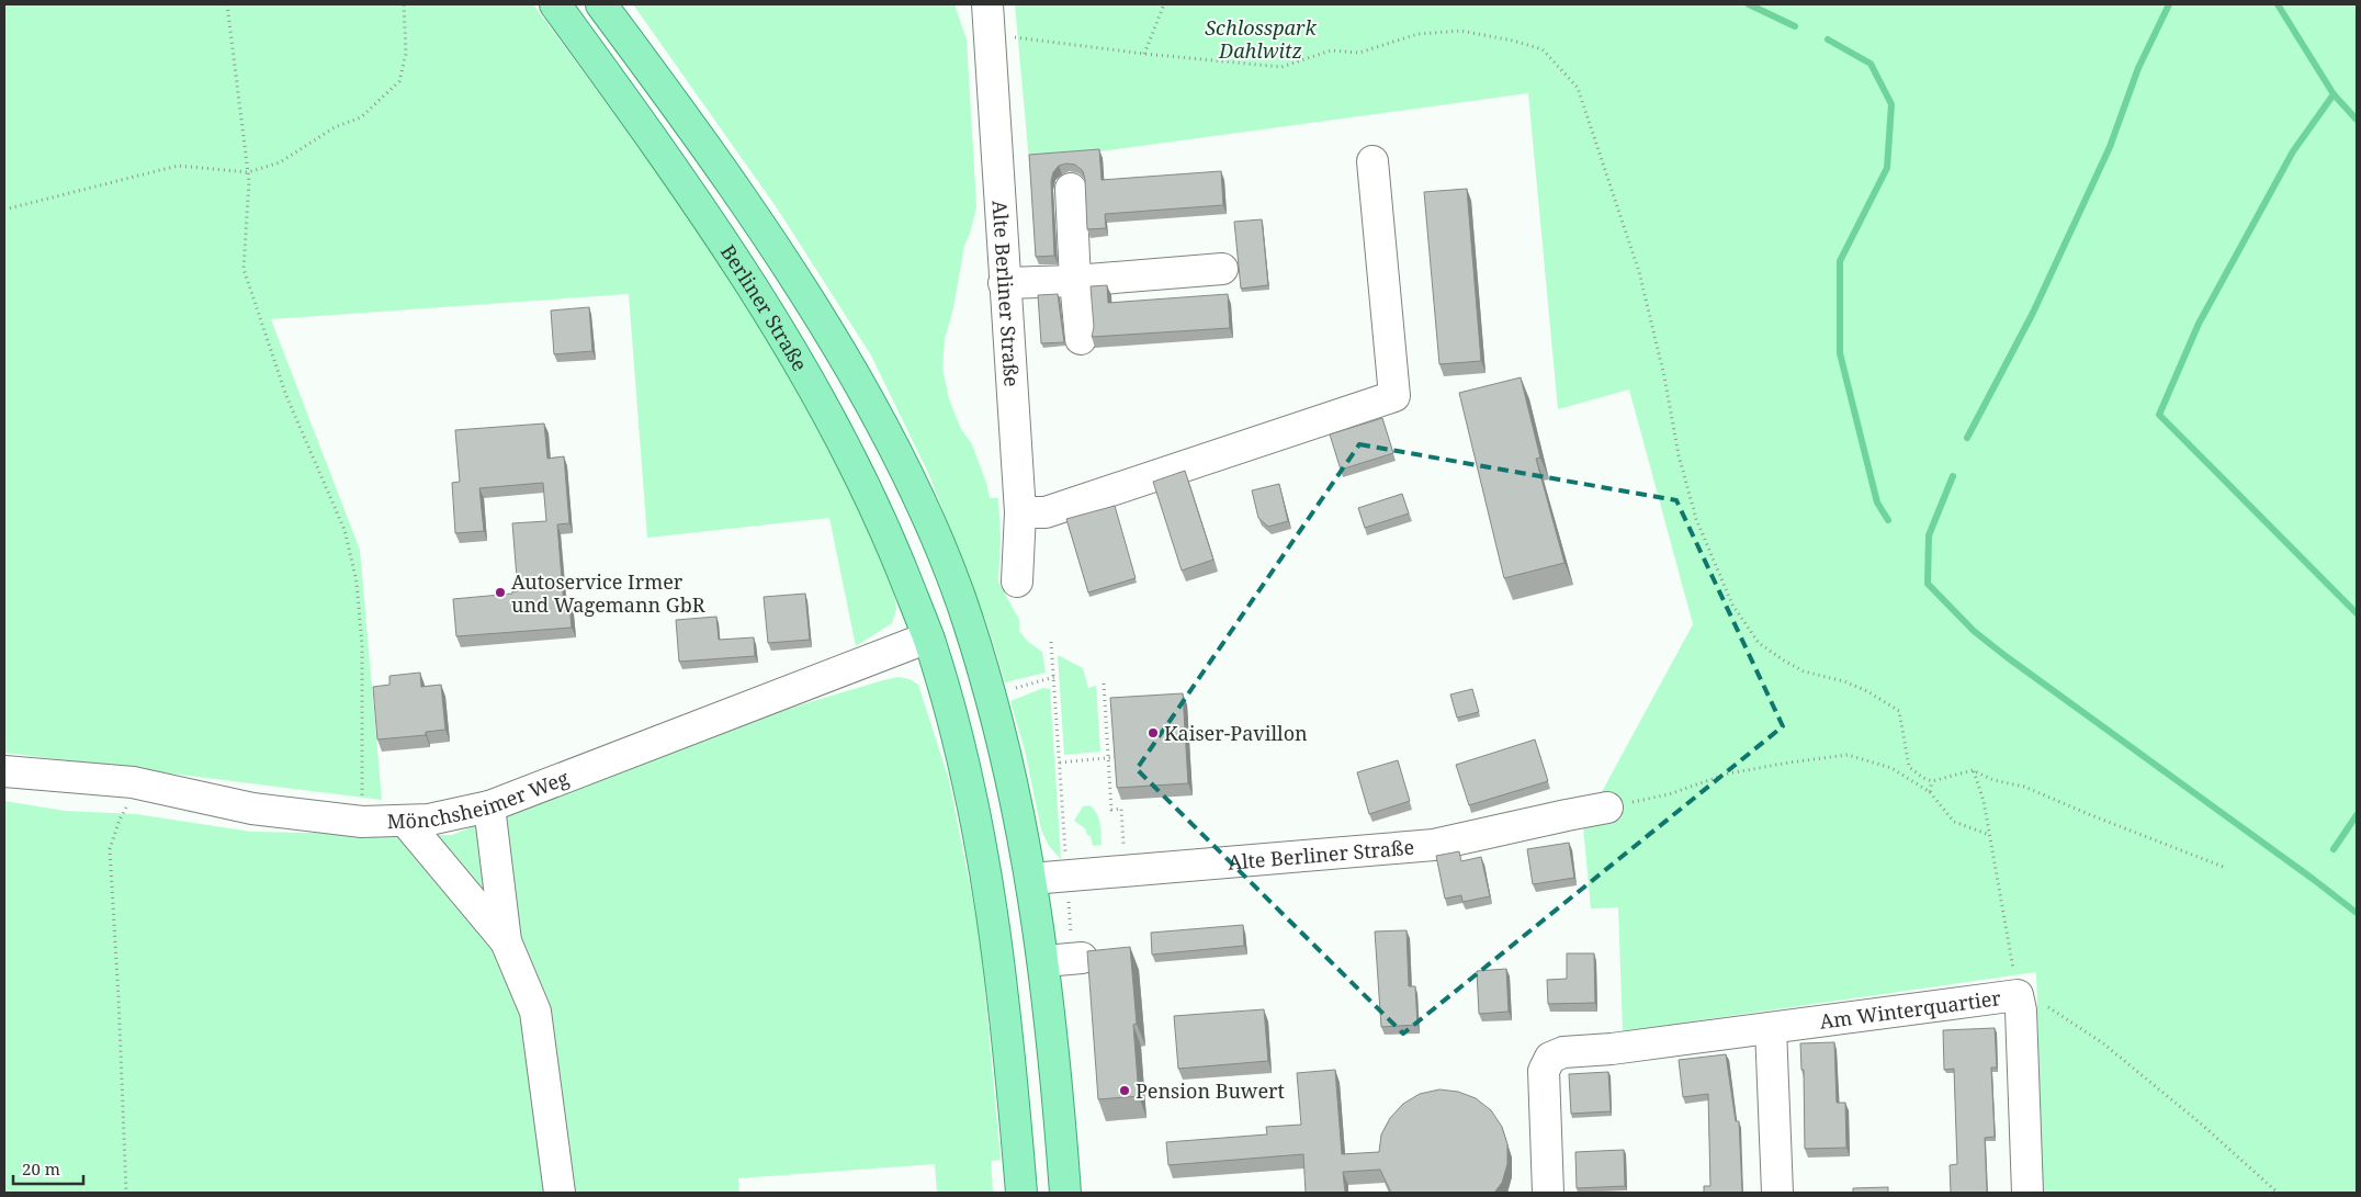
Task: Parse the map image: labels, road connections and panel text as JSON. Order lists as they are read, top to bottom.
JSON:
{
  "streets": {
    "main road": ["Berliner Straße"],
    "street": ["Alte Berliner Straße", "Mönchsheimer Weg", "Am Winterquartier"]
  },
  "crossings": [
    ["Berliner Straße", "Mönchsheimer Weg"]
  ],
  "parks": ["Schlosspark Dahlwitz"],
  "places": ["Autoservice Irmer und Wagemann GbR", "Kaiser-Pavillon", "Pension Buwert"],
  "scale_bar": "20 m"
}
